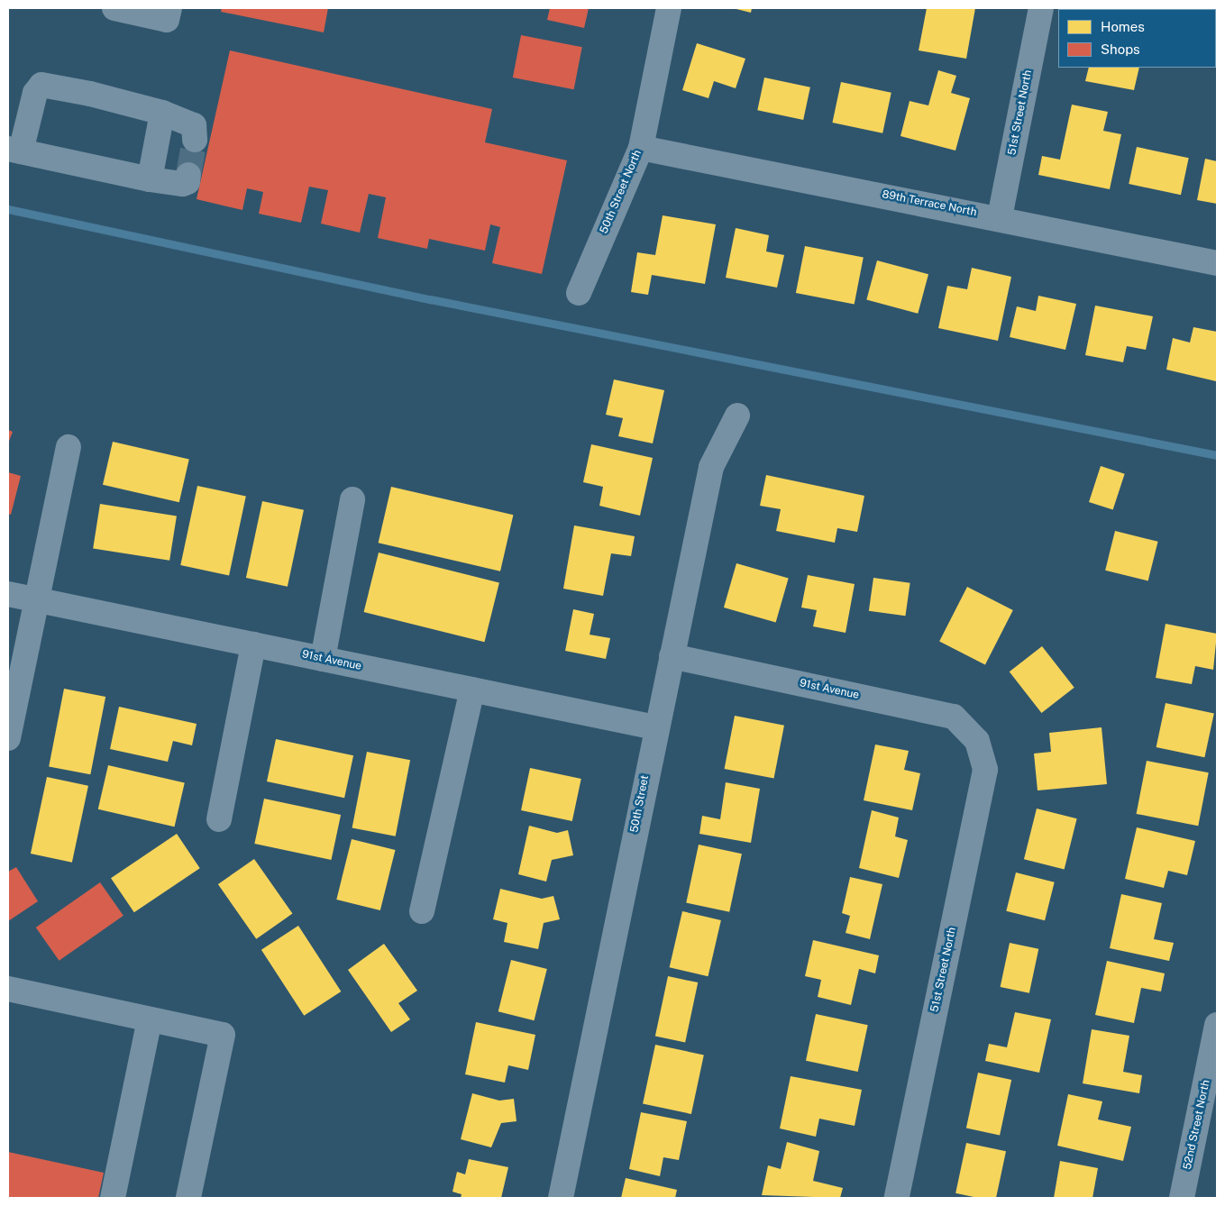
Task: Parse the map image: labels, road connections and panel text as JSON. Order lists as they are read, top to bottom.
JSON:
{
  "streets": {
    "street": [
      "51st Street North",
      "50th Street North",
      "89th Terrace North",
      "91st Avenue",
      "50th Street",
      "52nd Street North"
    ]
  },
  "crossings": [
    ["51st Street North", "89th Terrace North"],
    ["51st Street North", "91st Avenue"],
    ["50th Street North", "89th Terrace North"],
    ["91st Avenue", "50th Street"]
  ],
  "legend": ["Homes", "Shops"]
}
